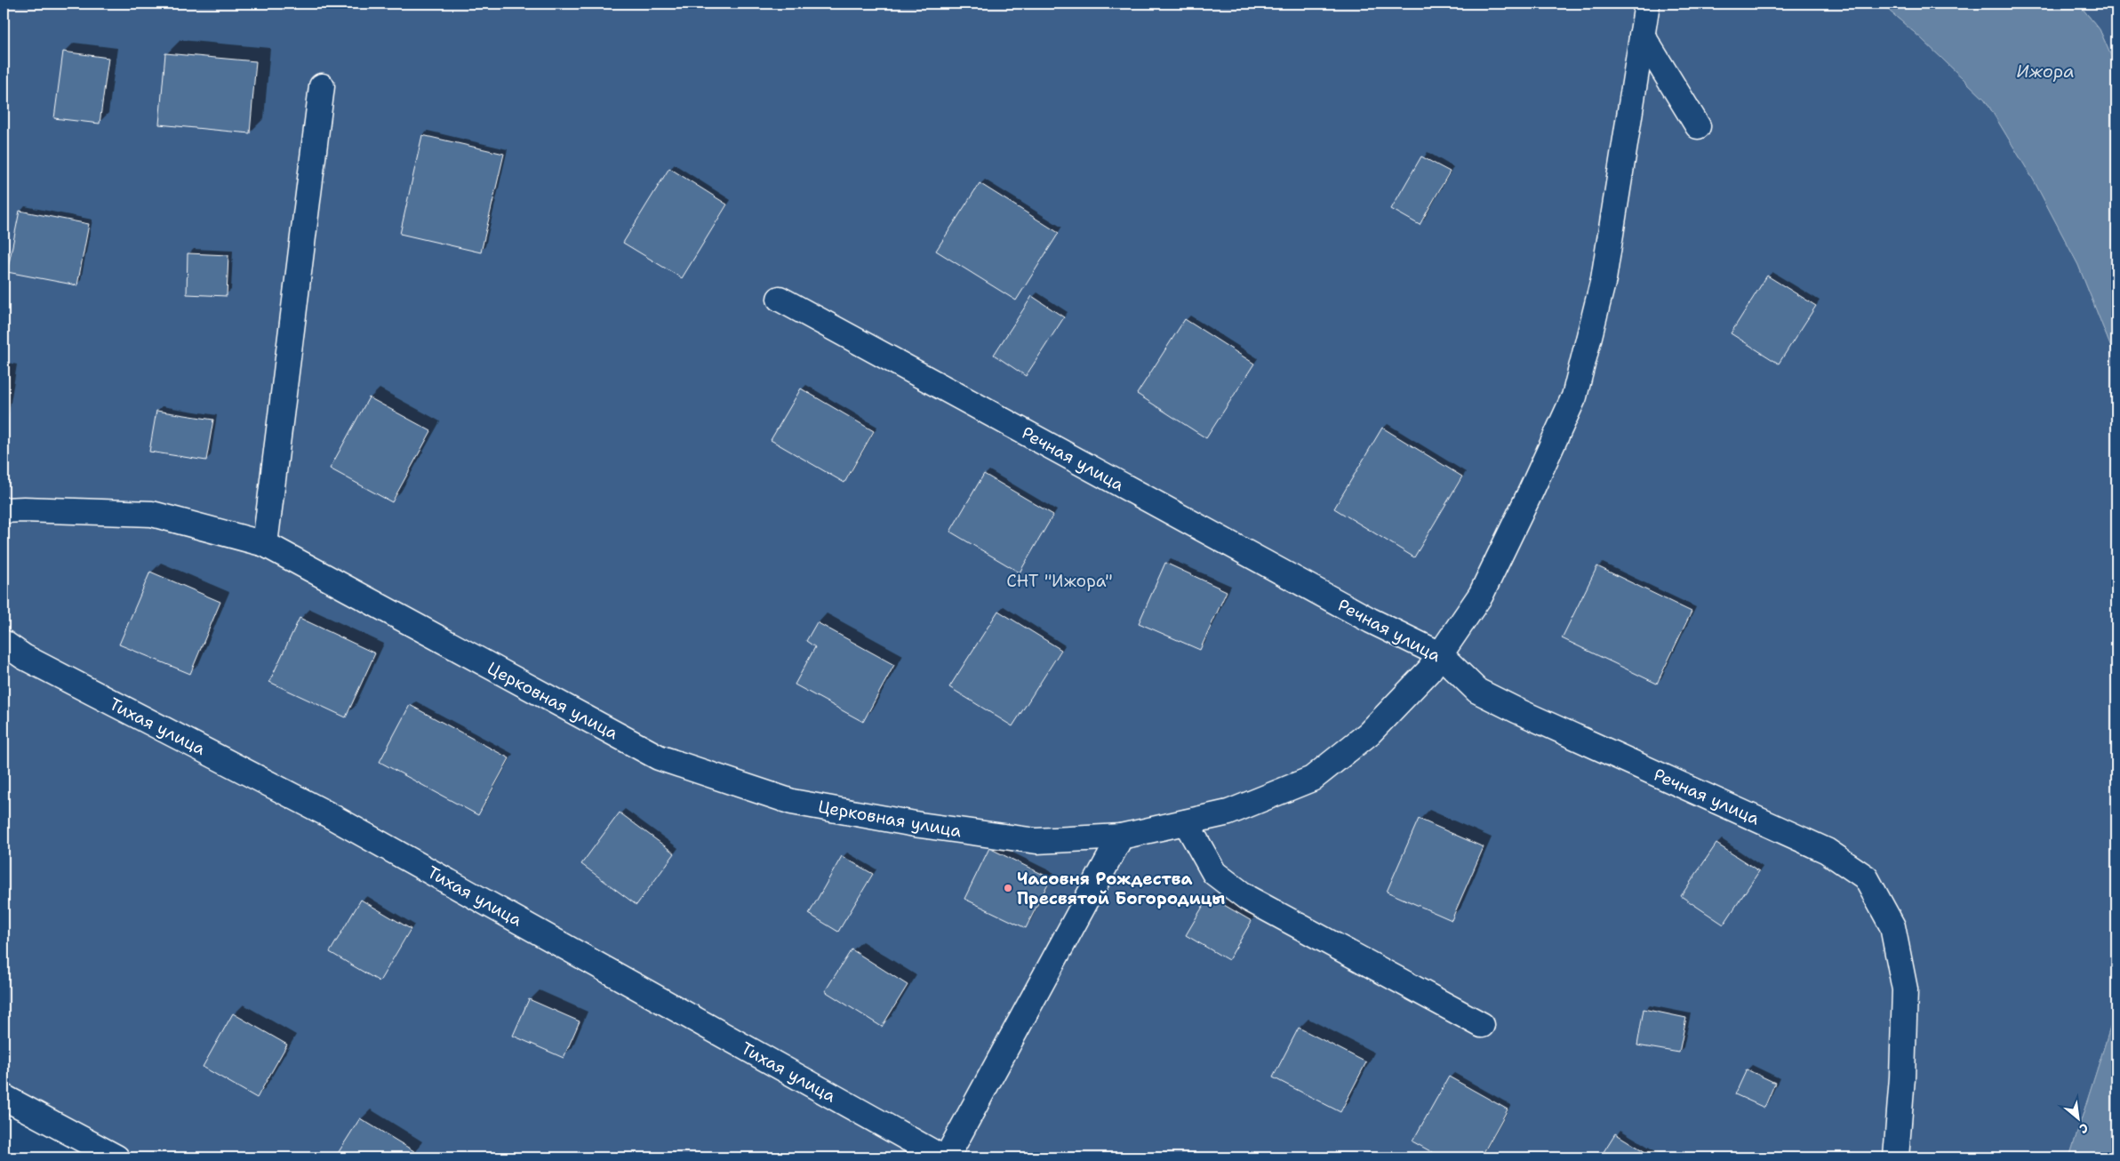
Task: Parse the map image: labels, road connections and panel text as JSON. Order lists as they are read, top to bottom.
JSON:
{
  "streets": {
    "street": ["Речная улица", "Церковная улица", "Тихая улица"]
  },
  "crossings": [
    ["Речная улица", "Церковная улица"]
  ],
  "water": ["Ижора"],
  "parks": ["СНТ \"Ижора\""],
  "places": ["Часовня Рождества Пресвятой Богородицы"],
  "north": "bottom right"
}
